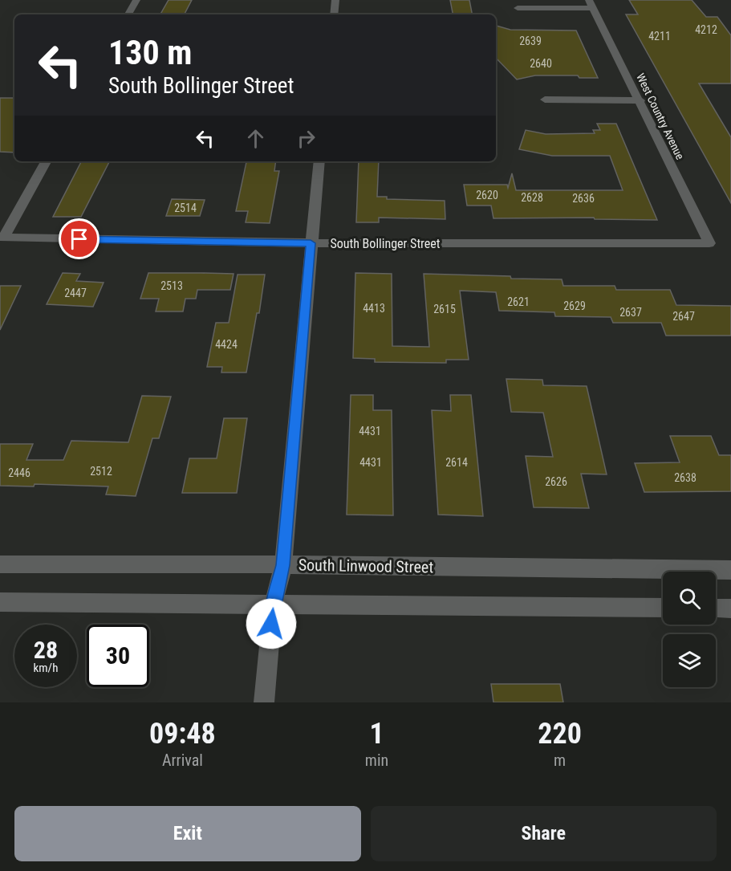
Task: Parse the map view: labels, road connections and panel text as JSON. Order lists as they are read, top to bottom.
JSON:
{
  "streets": {
    "street": ["West Country Avenue", "South Bollinger Street", "South Linwood Street"]
  },
  "crossings": [
    ["West Country Avenue", "South Bollinger Street"]
  ],
  "house_numbers": [
    "4212",
    "4211",
    "2639",
    "2640",
    "2620",
    "2628",
    "2636",
    "2514",
    "2513",
    "2447",
    "2621",
    "2629",
    "4413",
    "2615",
    "2637",
    "2647",
    "4424",
    "4431",
    "4431",
    "2614",
    "2512",
    "2446",
    "2638",
    "2626"
  ],
  "page": {
    "turn": ["130 m", "South Bollinger Street"],
    "speed": "28 km/h",
    "limit": "30",
    "eta": [
      "09:48",
      "Arrival",
      "1",
      "min",
      "220",
      "m"
    ],
    "buttons": ["Exit", "Share"]
  }
}
